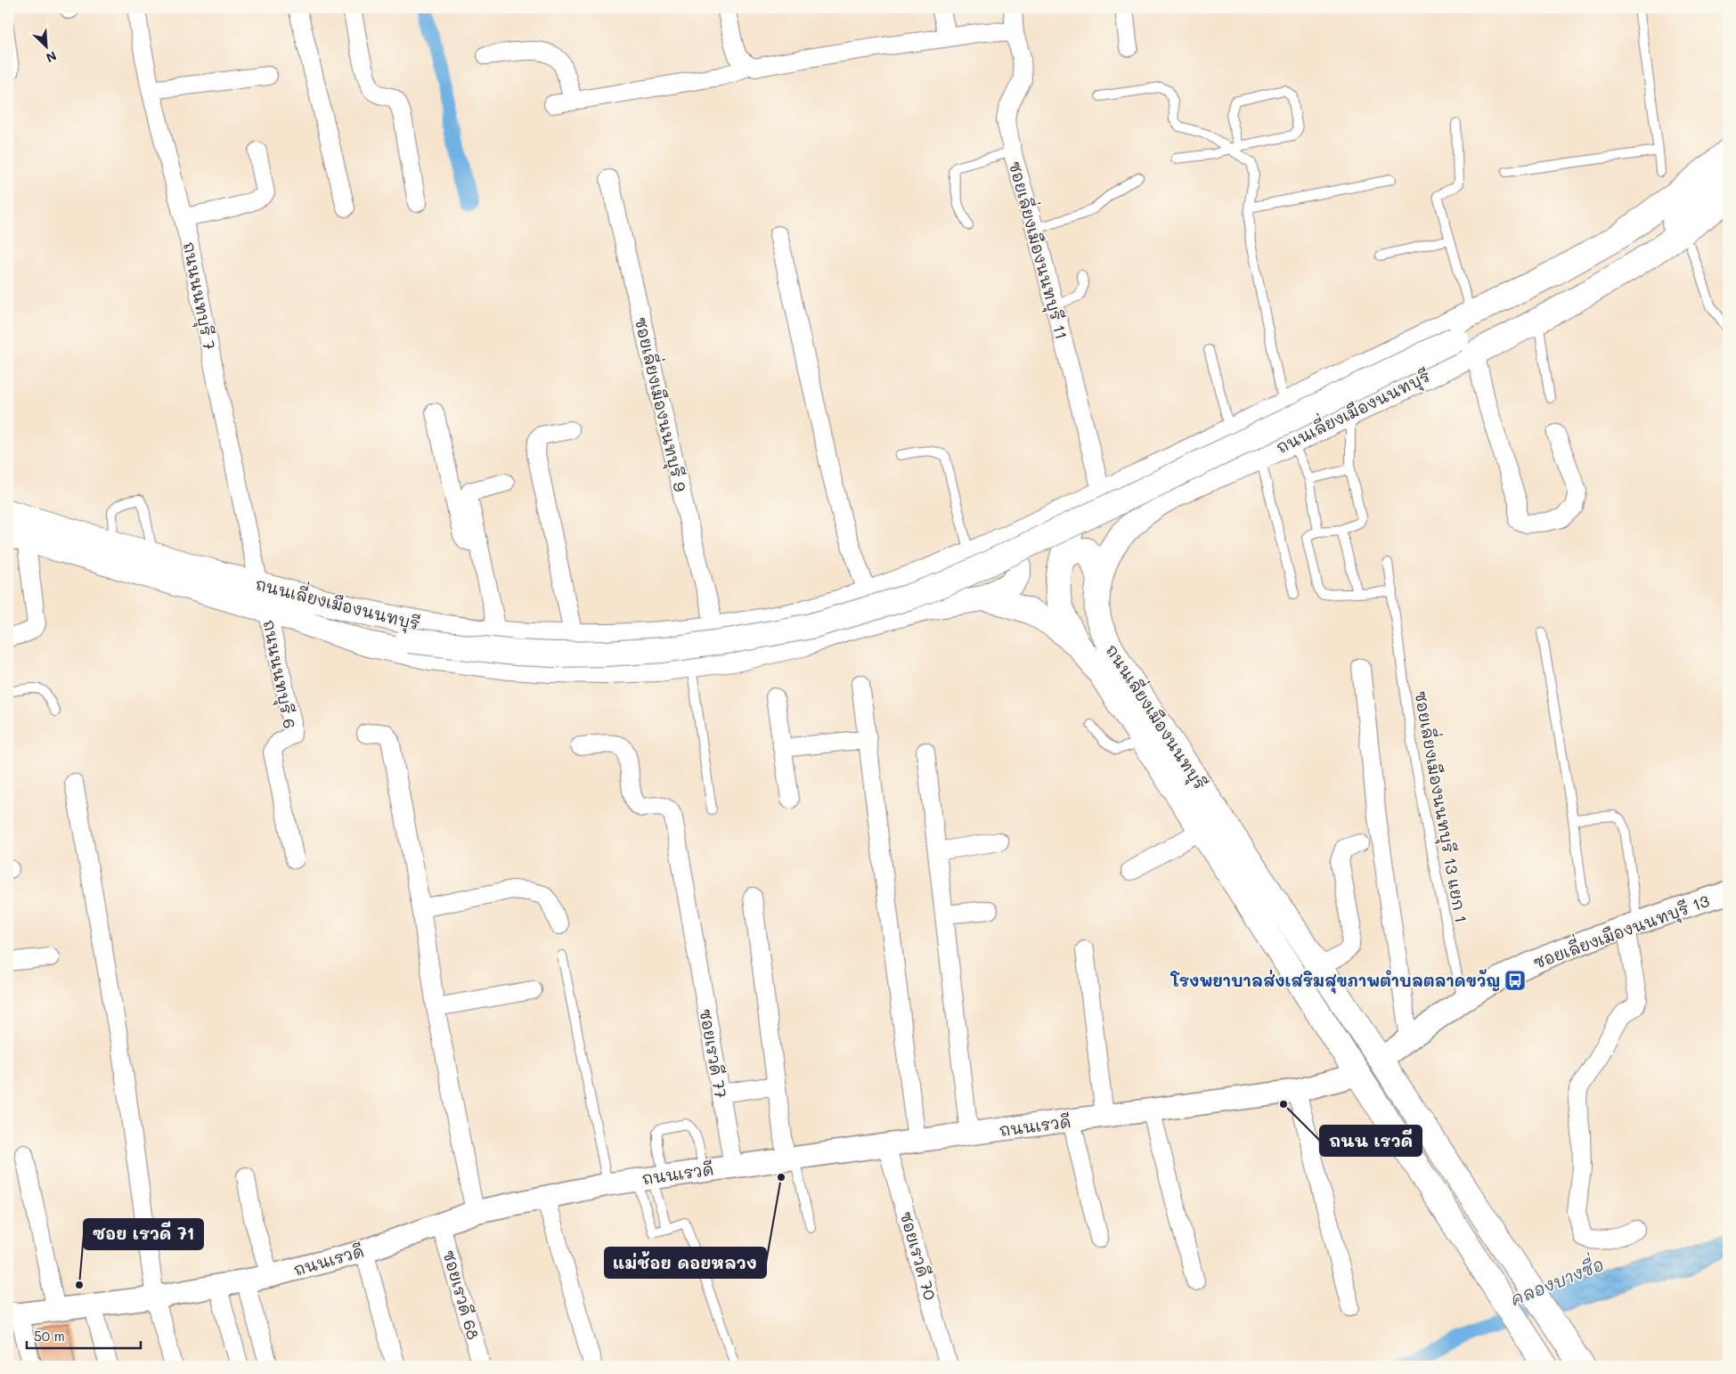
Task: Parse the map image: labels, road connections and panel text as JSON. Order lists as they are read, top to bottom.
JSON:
{
  "streets": {
    "main road": ["ถนนเลี่ยงเมืองนนทบุรี"],
    "street": [
      "ซอยเลี่ยงเมืองนนทบุรี 11",
      "ถนนนนทบุรี 7",
      "ซอยเลี่ยงเมืองนนทบุรี 9",
      "ถนนนนทบุรี 6",
      "ซอยเลี่ยงเมืองนนทบุรี 13",
      "ซอยเรวดี 77",
      "ถนนเรวดี",
      "ซอยเรวดี 70",
      "ซอยเรวดี 68"
    ],
    "lane": ["ซอยเลี่ยงเมืองนนทบุรี 13 แยก 1"]
  },
  "crossings": [
    ["ซอยเลี่ยงเมืองนนทบุรี 11", "ถนนเลี่ยงเมืองนนทบุรี"],
    ["ถนนนนทบุรี 7", "ถนนเลี่ยงเมืองนนทบุรี"],
    ["ซอยเลี่ยงเมืองนนทบุรี 9", "ถนนเลี่ยงเมืองนนทบุรี"],
    ["ถนนเลี่ยงเมืองนนทบุรี", "ถนนนนทบุรี 6"],
    ["ถนนเลี่ยงเมืองนนทบุรี", "ซอยเลี่ยงเมืองนนทบุรี 13"],
    ["ถนนเลี่ยงเมืองนนทบุรี", "ถนนเรวดี"],
    ["ซอยเลี่ยงเมืองนนทบุรี 13 แยก 1", "ซอยเลี่ยงเมืองนนทบุรี 13"],
    ["ซอยเรวดี 77", "ถนนเรวดี"],
    ["ถนนเรวดี", "ซอยเรวดี 70"],
    ["ถนนเรวดี", "ซอยเรวดี 68"]
  ],
  "water": ["คลองบางซื่อ"],
  "places": {
    "bus stop": ["โรงพยาบาลส่งเสริมสุขภาพตำบลตลาดขวัญ"],
    "other": ["ถนน เรวดี", "แม่ช้อย ดอยหลวง", "ซอย เรวดี 71"]
  },
  "scale_bar": "50 m",
  "north": "bottom right"
}
